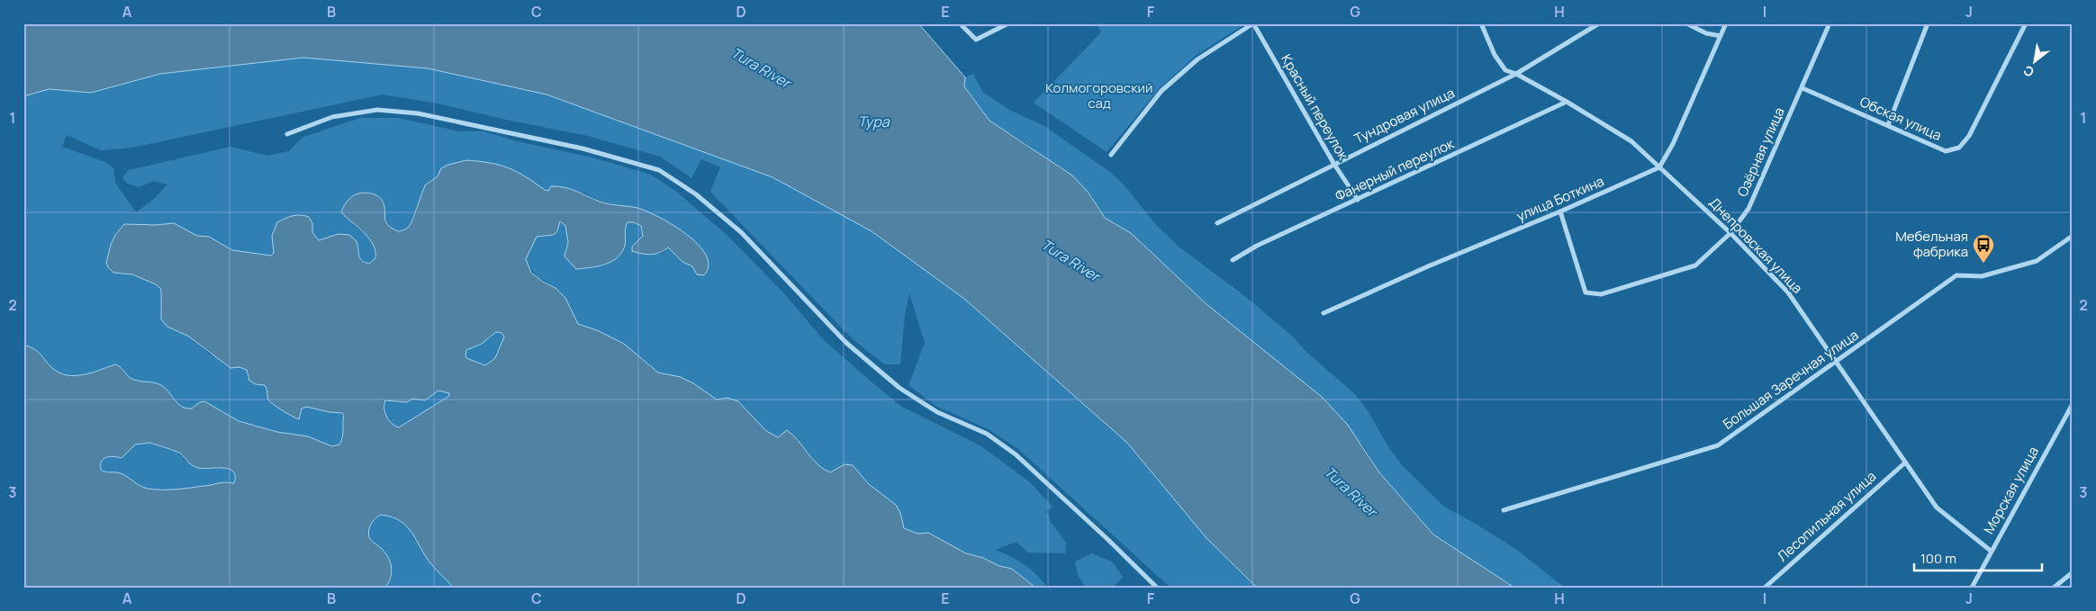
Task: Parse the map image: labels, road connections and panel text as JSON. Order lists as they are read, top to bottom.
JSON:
{
  "streets": {
    "street": [
      "Красный переулок",
      "Тундровая улица",
      "Обская улица",
      "Озёрная улица",
      "Фанерный переулок",
      "улица Боткина",
      "Днепровская улица",
      "Большая Заречная улица",
      "Морская улица",
      "Лесопильная улица"
    ]
  },
  "crossings": [
    ["Красный переулок", "Тундровая улица"],
    ["Красный переулок", "Фанерный переулок"],
    ["Тундровая улица", "Днепровская улица"],
    ["Обская улица", "Озёрная улица"],
    ["Озёрная улица", "улица Боткина"],
    ["Озёрная улица", "Днепровская улица"],
    ["Фанерный переулок", "Днепровская улица"],
    ["улица Боткина", "Днепровская улица"],
    ["Днепровская улица", "Большая Заречная улица"],
    ["Днепровская улица", "Морская улица"],
    ["Днепровская улица", "Лесопильная улица"]
  ],
  "water": ["Tura River", "Тура"],
  "parks": ["Колмогоровский сад"],
  "places": {
    "bus stop": ["Мебельная фабрика"]
  },
  "scale_bar": "100 m",
  "north": "bottom left",
  "grid": {
    "columns": [
      "A",
      "B",
      "C",
      "D",
      "E",
      "F",
      "G",
      "H",
      "I",
      "J"
    ],
    "rows": ["1", "2", "3"]
  }
}
